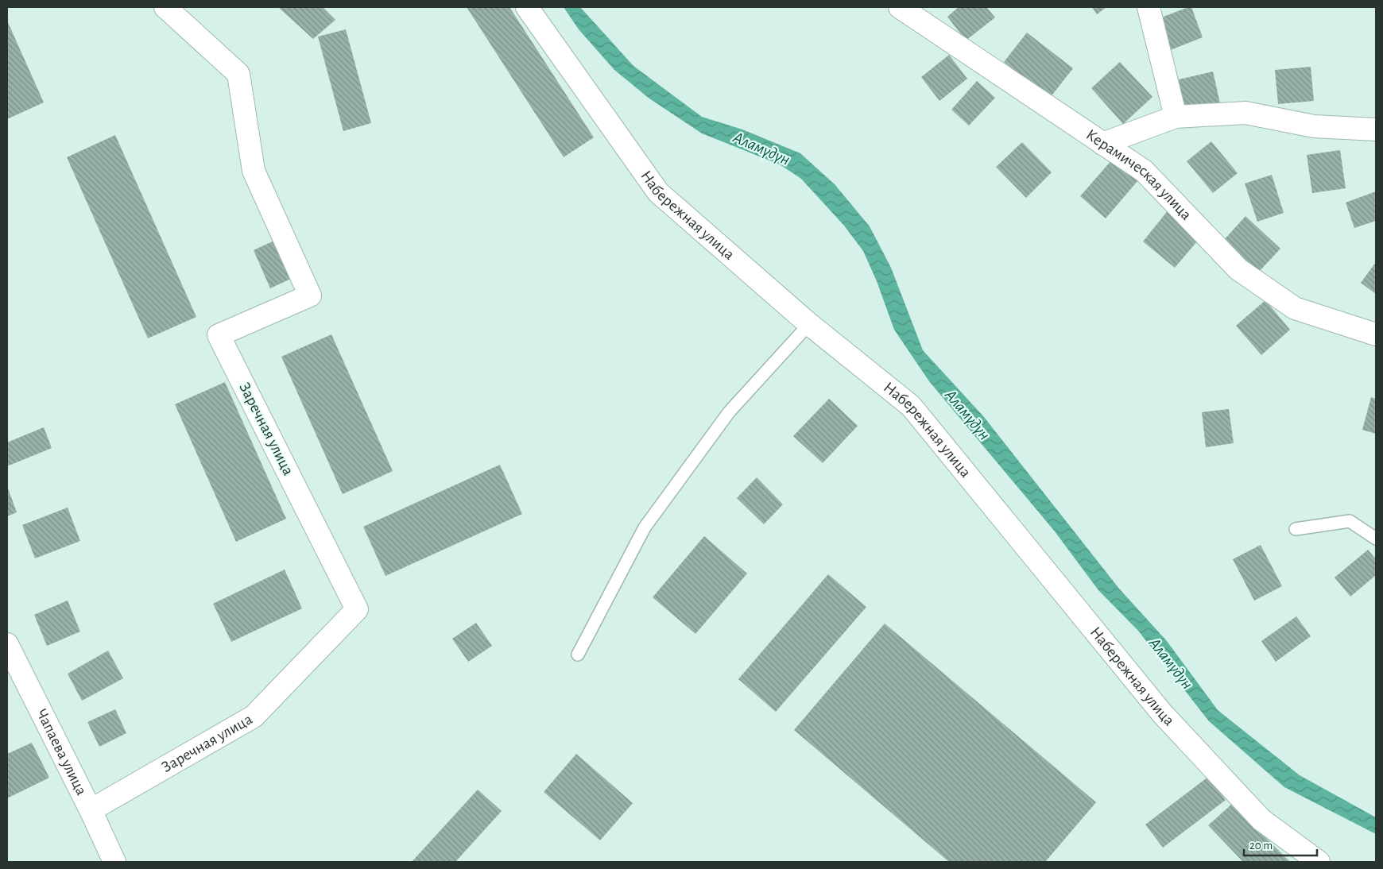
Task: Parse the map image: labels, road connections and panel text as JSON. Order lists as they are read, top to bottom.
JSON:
{
  "streets": {
    "street": [
      "Керамическая улица",
      "Набережная улица",
      "Заречная улица",
      "Чапаева улица"
    ]
  },
  "crossings": [
    ["Заречная улица", "Чапаева улица"]
  ],
  "water": ["Аламүдүн"],
  "scale_bar": "20 m"
}
